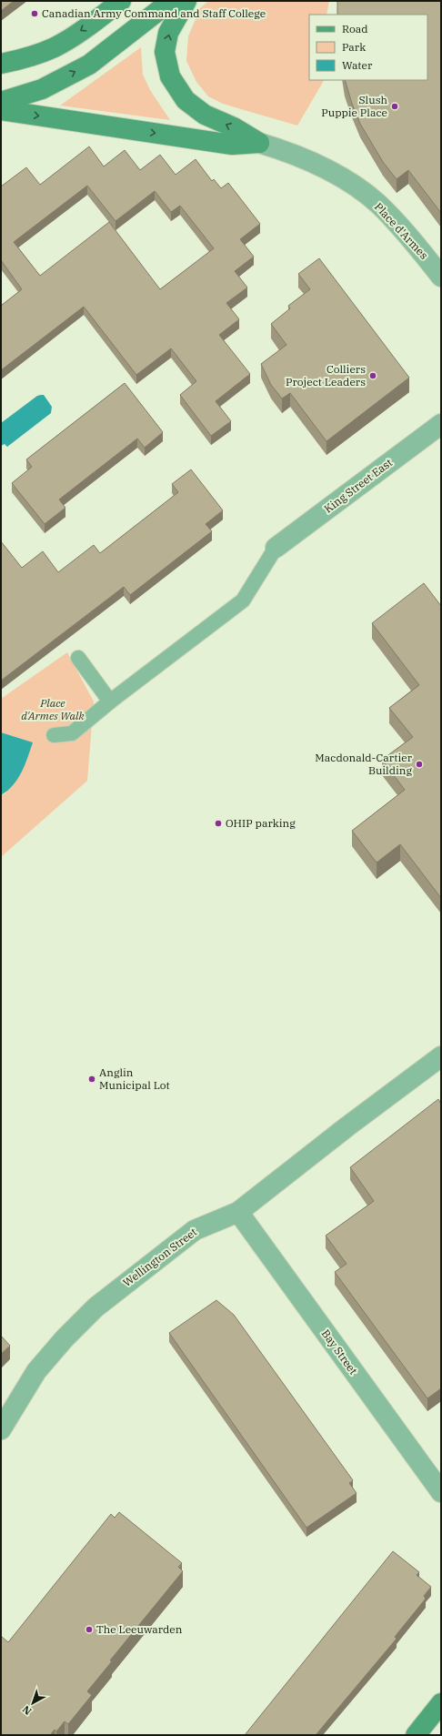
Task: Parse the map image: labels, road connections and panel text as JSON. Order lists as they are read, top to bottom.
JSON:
{
  "streets": {
    "street": [
      "Place d'Armes",
      "King Street East",
      "Wellington Street",
      "Bay Street"
    ]
  },
  "crossings": [
    ["Wellington Street", "Bay Street"]
  ],
  "parks": ["Place d'Armes Walk"],
  "places": [
    "Canadian Army Command and Staff College",
    "Slush Puppie Place",
    "Colliers Project Leaders",
    "Macdonald-Cartier Building",
    "OHIP parking",
    "Anglin Municipal Lot",
    "The Leeuwarden"
  ],
  "legend": ["Road", "Park", "Water"],
  "north": "bottom left"
}
